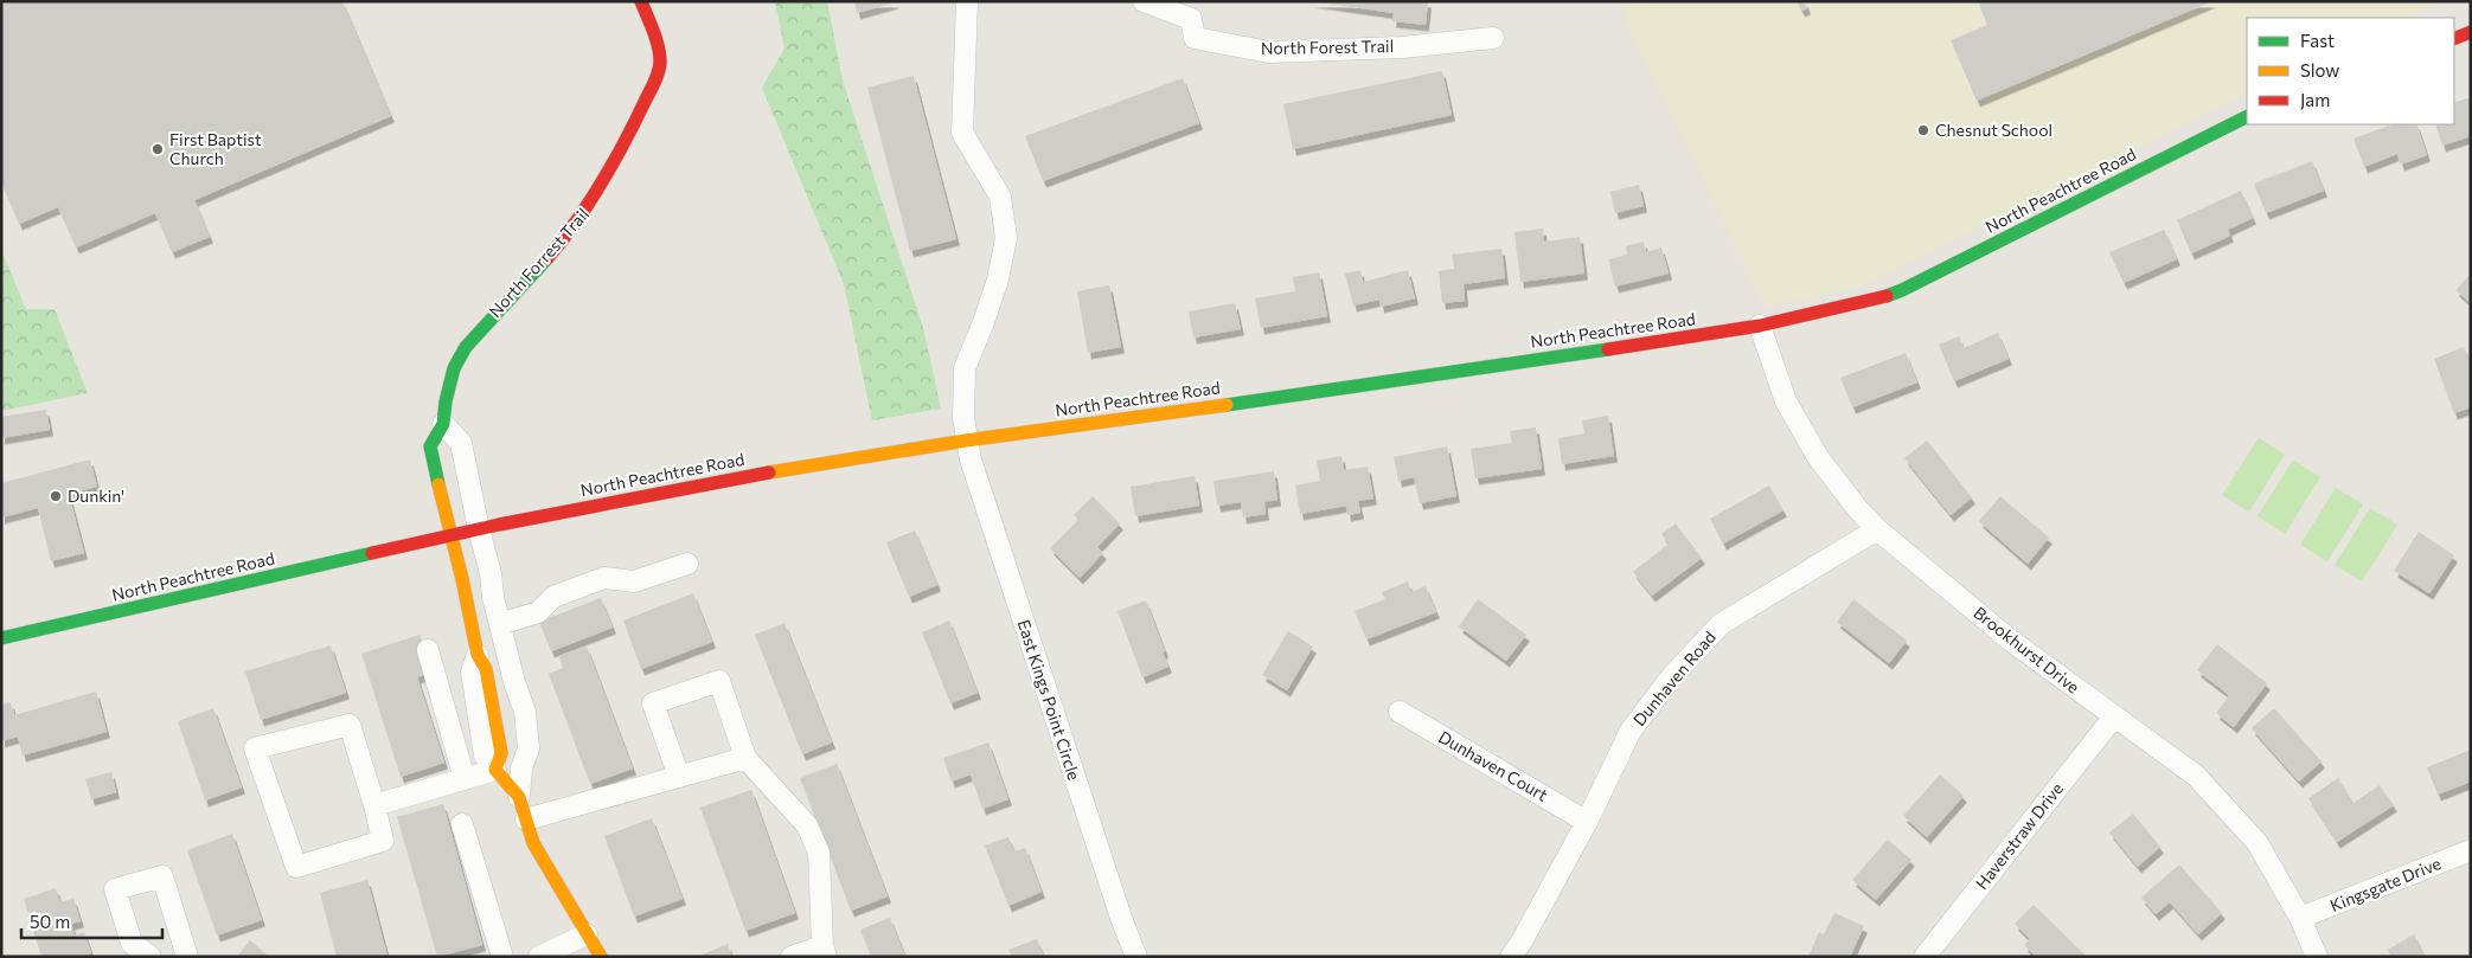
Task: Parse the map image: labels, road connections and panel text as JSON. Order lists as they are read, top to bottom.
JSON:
{
  "streets": {
    "street": [
      "North Forest Trail",
      "North Peachtree Road",
      "North Forrest Trail",
      "Brookhurst Drive",
      "Dunhaven Road",
      "East Kings Point Circle",
      "Dunhaven Court",
      "Haverstraw Drive",
      "Kingsgate Drive"
    ]
  },
  "crossings": [
    ["North Peachtree Road", "North Forrest Trail"],
    ["North Peachtree Road", "Brookhurst Drive"],
    ["North Peachtree Road", "East Kings Point Circle"],
    ["Brookhurst Drive", "Dunhaven Road"],
    ["Brookhurst Drive", "Haverstraw Drive"],
    ["Brookhurst Drive", "Kingsgate Drive"],
    ["Dunhaven Road", "Dunhaven Court"]
  ],
  "places": ["Chesnut School", "First Baptist Church", "Dunkin'"],
  "legend": ["Fast", "Slow", "Jam"],
  "scale_bar": "50 m"
}
